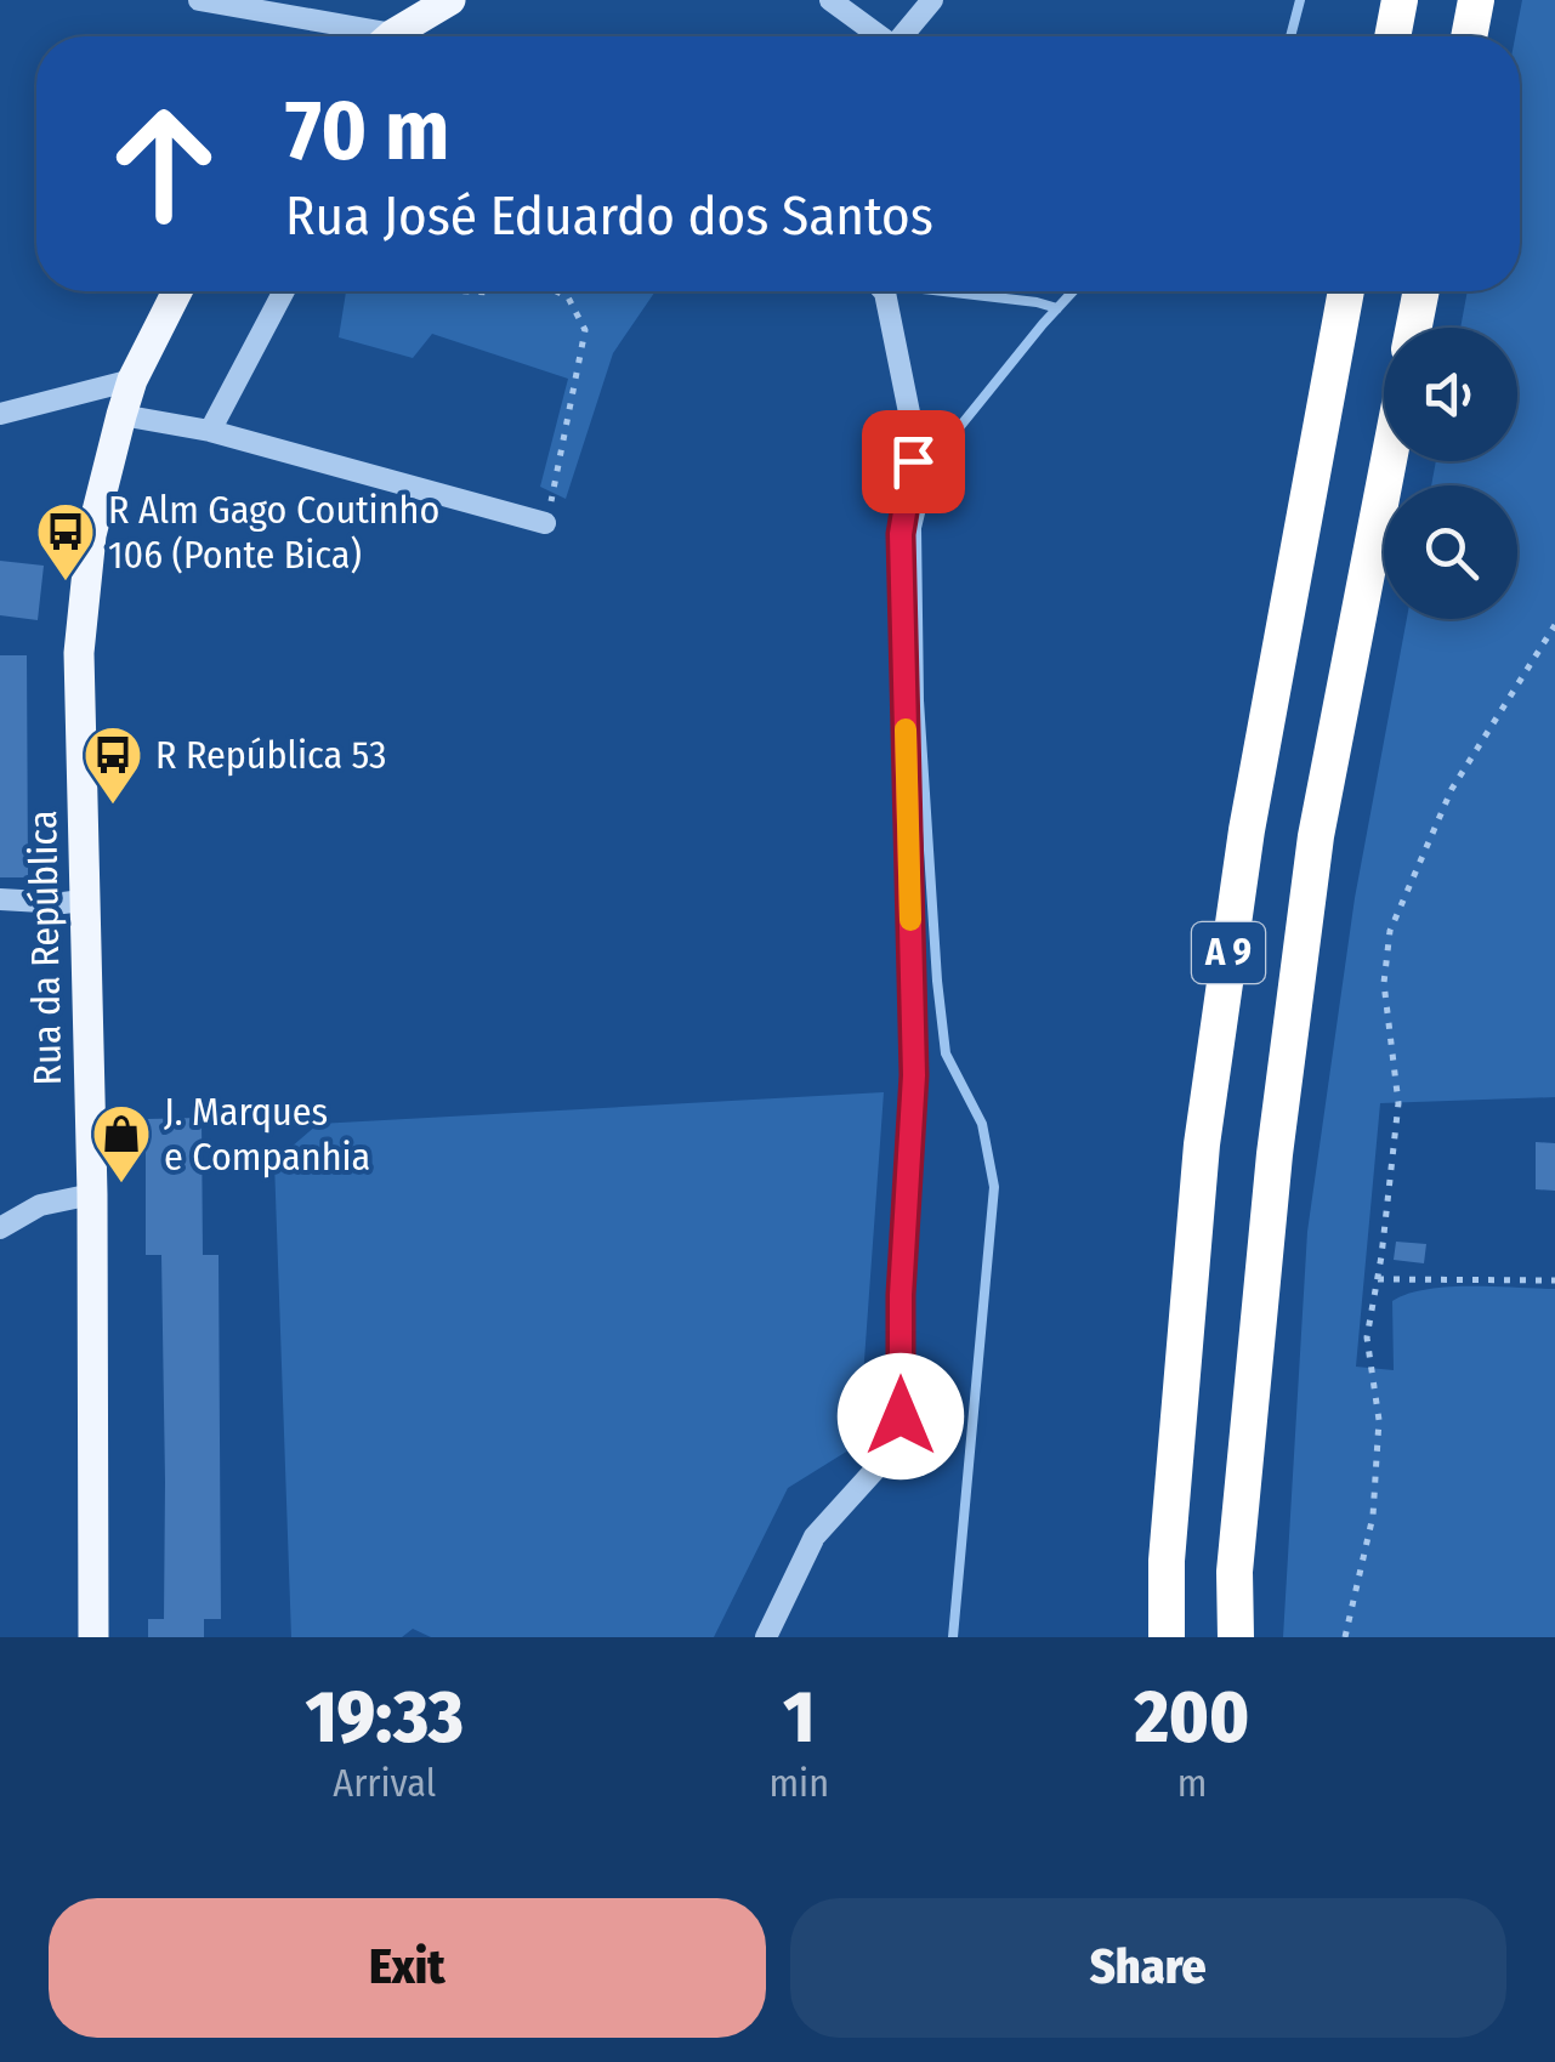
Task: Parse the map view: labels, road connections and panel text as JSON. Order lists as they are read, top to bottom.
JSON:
{
  "streets": {
    "highway": ["A 9"],
    "main road": ["Rua da República"]
  },
  "places": {
    "bus stop": ["R Alm Gago Coutinho 106 (Ponte Bica)", "R República 53"],
    "shop": ["J. Marques e Companhia"]
  },
  "page": {
    "turn": ["70 m", "Rua José Eduardo dos Santos"],
    "eta": [
      "19:33",
      "Arrival",
      "1",
      "min",
      "200",
      "m"
    ],
    "buttons": ["Exit", "Share"]
  }
}
